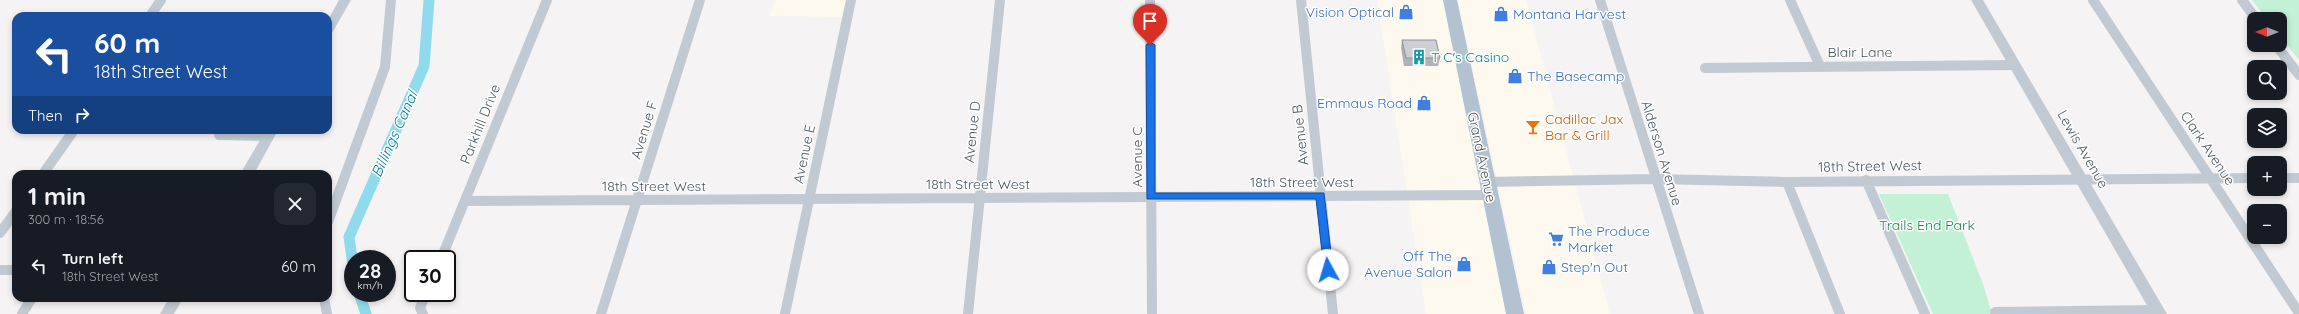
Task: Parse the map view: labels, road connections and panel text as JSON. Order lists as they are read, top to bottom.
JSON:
{
  "streets": {
    "main road": ["Grand Avenue"],
    "street": [
      "Blair Lane",
      "Parkhill Drive",
      "Avenue F",
      "Avenue D",
      "Avenue B",
      "Clark Avenue",
      "Lewis Avenue",
      "Alderson Avenue",
      "Avenue E",
      "Avenue C",
      "18th Street West"
    ]
  },
  "crossings": [
    ["Blair Lane", "Lewis Avenue"],
    ["Parkhill Drive", "18th Street West"],
    ["Avenue F", "18th Street West"],
    ["Avenue D", "18th Street West"],
    ["Avenue B", "18th Street West"],
    ["Clark Avenue", "18th Street West"],
    ["Lewis Avenue", "18th Street West"],
    ["Alderson Avenue", "18th Street West"],
    ["Avenue E", "18th Street West"],
    ["Avenue C", "18th Street West"],
    ["Grand Avenue", "18th Street West"]
  ],
  "water": ["Billings Canal"],
  "parks": ["Trails End Park"],
  "places": {
    "shop": [
      "Vision Optical",
      "Montana Harvest",
      "The Basecamp",
      "Emmaus Road",
      "Off The Avenue Salon",
      "Step'n Out"
    ],
    "building": ["T C's Casino"],
    "bar": ["Cadillac Jax Bar & Grill"],
    "supermarket": ["The Produce Market"]
  },
  "north": "left",
  "page": {
    "map_buttons": ["+", "−"],
    "turn": ["60 m", "18th Street West"],
    "then": "Then",
    "heading": ["1 min", "300 m · 18:56"],
    "list": [
      {
        "name": "Turn left",
        "note": "18th Street West",
        "value": "60 m"
      }
    ],
    "speed": "28 km/h",
    "limit": "30"
  }
}
